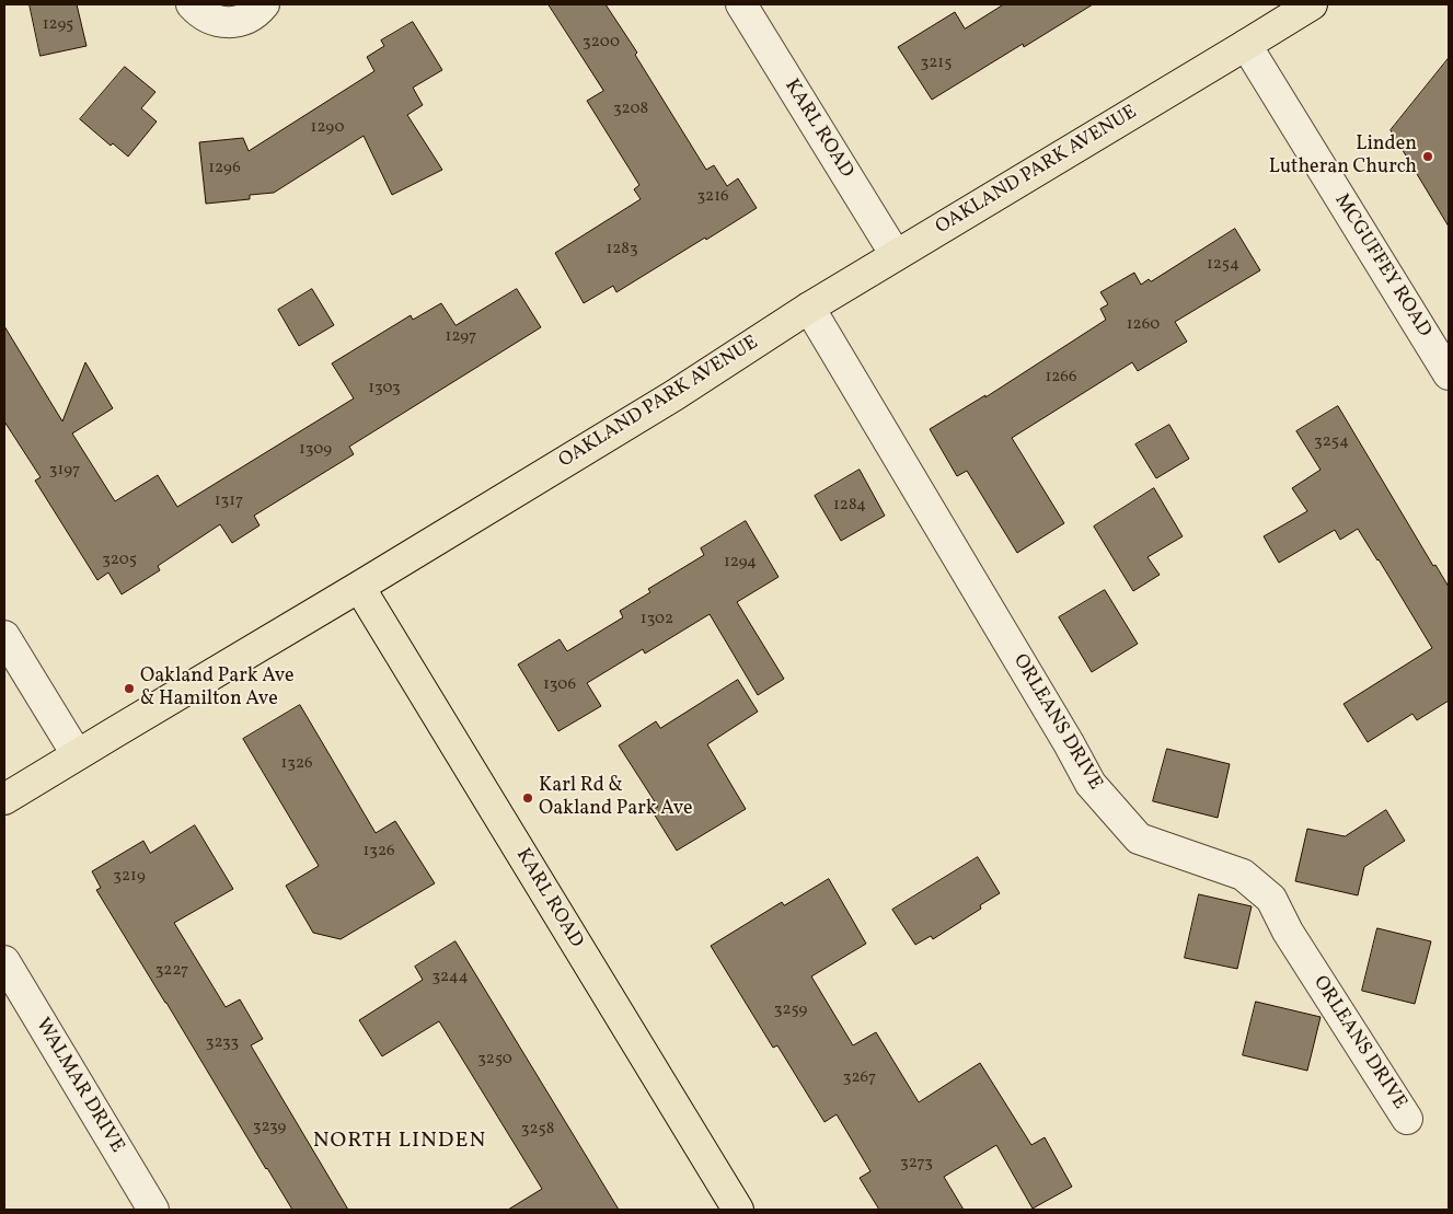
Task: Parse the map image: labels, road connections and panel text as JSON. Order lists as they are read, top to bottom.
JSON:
{
  "streets": {
    "main road": ["KARL ROAD", "OAKLAND PARK AVENUE"],
    "street": ["MCGUFFEY ROAD", "ORLEANS DRIVE", "WALMAR DRIVE"]
  },
  "crossings": [
    ["KARL ROAD", "OAKLAND PARK AVENUE"],
    ["OAKLAND PARK AVENUE", "MCGUFFEY ROAD"],
    ["OAKLAND PARK AVENUE", "ORLEANS DRIVE"]
  ],
  "districts": ["NORTH LINDEN"],
  "places": ["Linden Lutheran Church", "Oakland Park Ave & Hamilton Ave", "Karl Rd & Oakland Park Ave"],
  "house_numbers": [
    "1295",
    "3200",
    "3215",
    "3208",
    "1290",
    "1296",
    "3216",
    "1283",
    "1254",
    "1260",
    "1297",
    "1266",
    "1303",
    "3254",
    "1309",
    "3197",
    "1317",
    "1284",
    "3205",
    "1294",
    "1302",
    "1306",
    "1326",
    "1326",
    "3219",
    "3227",
    "3244",
    "3259",
    "3233",
    "3250",
    "3267",
    "3239",
    "3258",
    "3273"
  ]
}
